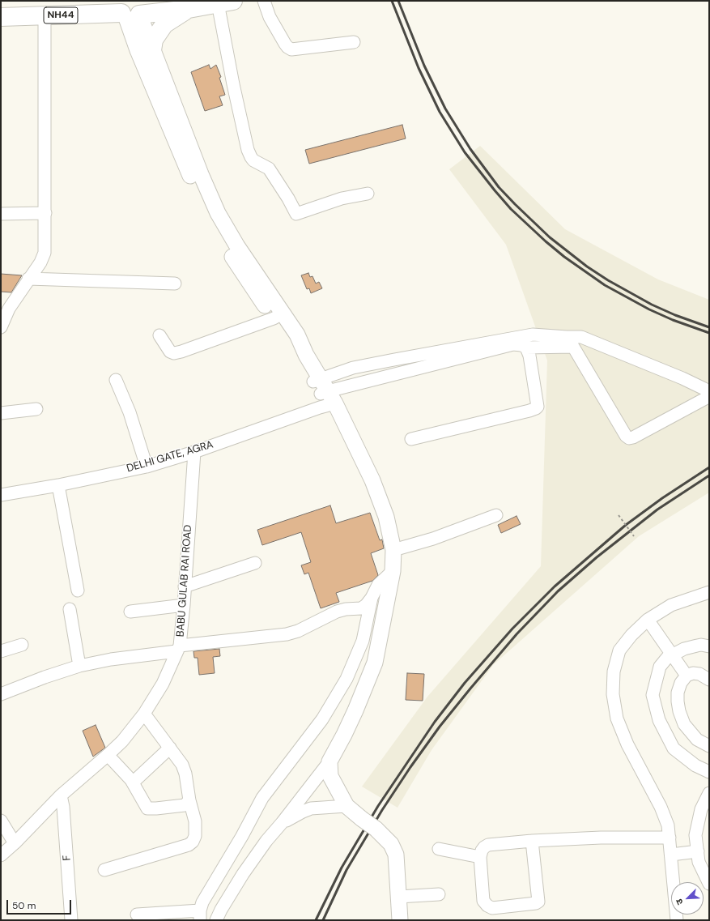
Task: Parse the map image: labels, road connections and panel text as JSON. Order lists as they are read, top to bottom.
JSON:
{
  "streets": {
    "highway": ["NH44"],
    "street": ["DELHI GATE, AGRA", "BABU GULAB RAI ROAD", "F"]
  },
  "crossings": [
    ["DELHI GATE, AGRA", "BABU GULAB RAI ROAD"],
    ["BABU GULAB RAI ROAD", "F"]
  ],
  "scale_bar": "50 m",
  "north": "bottom left"
}
